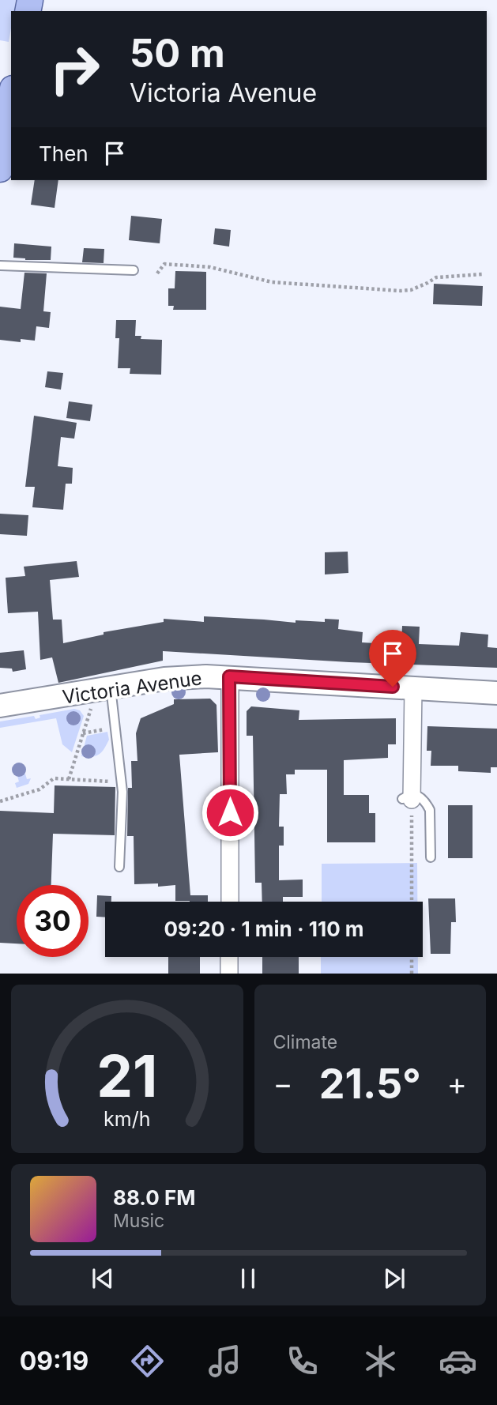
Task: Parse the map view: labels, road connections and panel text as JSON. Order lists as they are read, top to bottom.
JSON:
{
  "streets": {
    "street": ["Victoria Avenue"]
  },
  "page": {
    "turn": ["50 m", "Victoria Avenue"],
    "then": "Then",
    "limit": "30",
    "trip": "09:20 · 1 min · 110 m",
    "tile": "Climate",
    "heat": ["−", "21.5°", "+"],
    "song": ["88.0 FM", "Music"],
    "tabs": "09:19",
    "gauge": ["21", "km/h"]
  }
}
